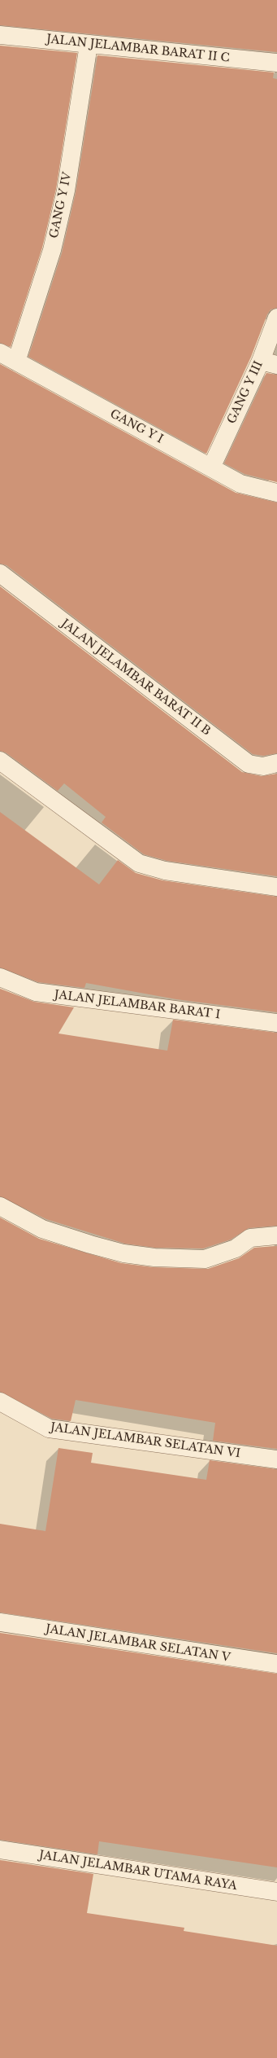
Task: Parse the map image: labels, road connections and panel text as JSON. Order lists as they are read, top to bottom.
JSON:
{
  "streets": {
    "street": [
      "JALAN JELAMBAR BARAT II C",
      "GANG Y IV",
      "GANG Y III",
      "GANG Y I",
      "JALAN JELAMBAR BARAT II B",
      "JALAN JELAMBAR BARAT I",
      "JALAN JELAMBAR SELATAN VI",
      "JALAN JELAMBAR SELATAN V",
      "JALAN JELAMBAR UTAMA RAYA"
    ]
  },
  "crossings": [
    ["JALAN JELAMBAR BARAT II C", "GANG Y IV"],
    ["GANG Y IV", "GANG Y I"],
    ["GANG Y III", "GANG Y I"]
  ]
}
